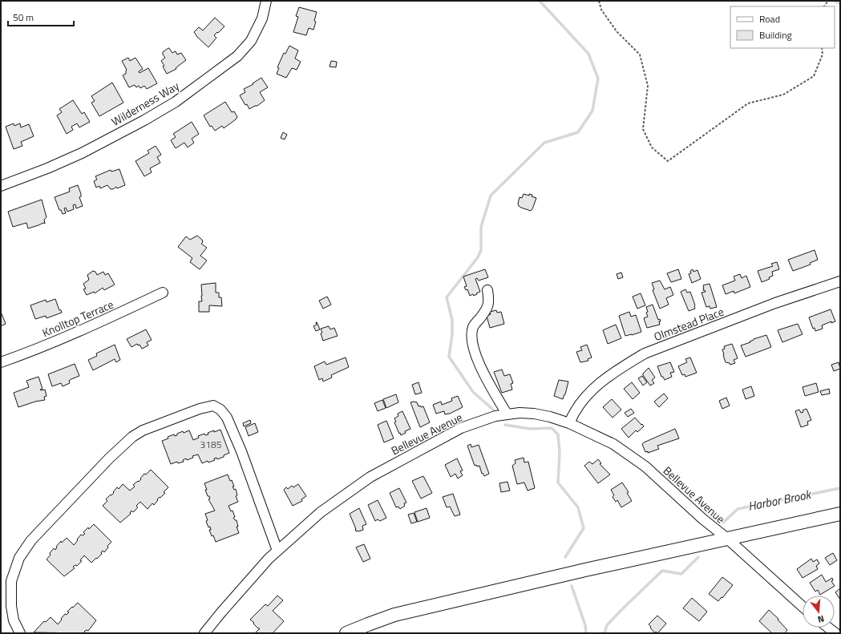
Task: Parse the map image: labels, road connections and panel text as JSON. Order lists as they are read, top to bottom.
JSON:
{
  "streets": {
    "street": [
      "Wilderness Way",
      "Knolltop Terrace",
      "Olmstead Place",
      "Bellevue Avenue"
    ]
  },
  "crossings": [
    ["Olmstead Place", "Bellevue Avenue"]
  ],
  "water": ["Harbor Brook"],
  "house_numbers": ["3185"],
  "legend": ["Road", "Building"],
  "scale_bar": "50 m",
  "north": "bottom"
}
